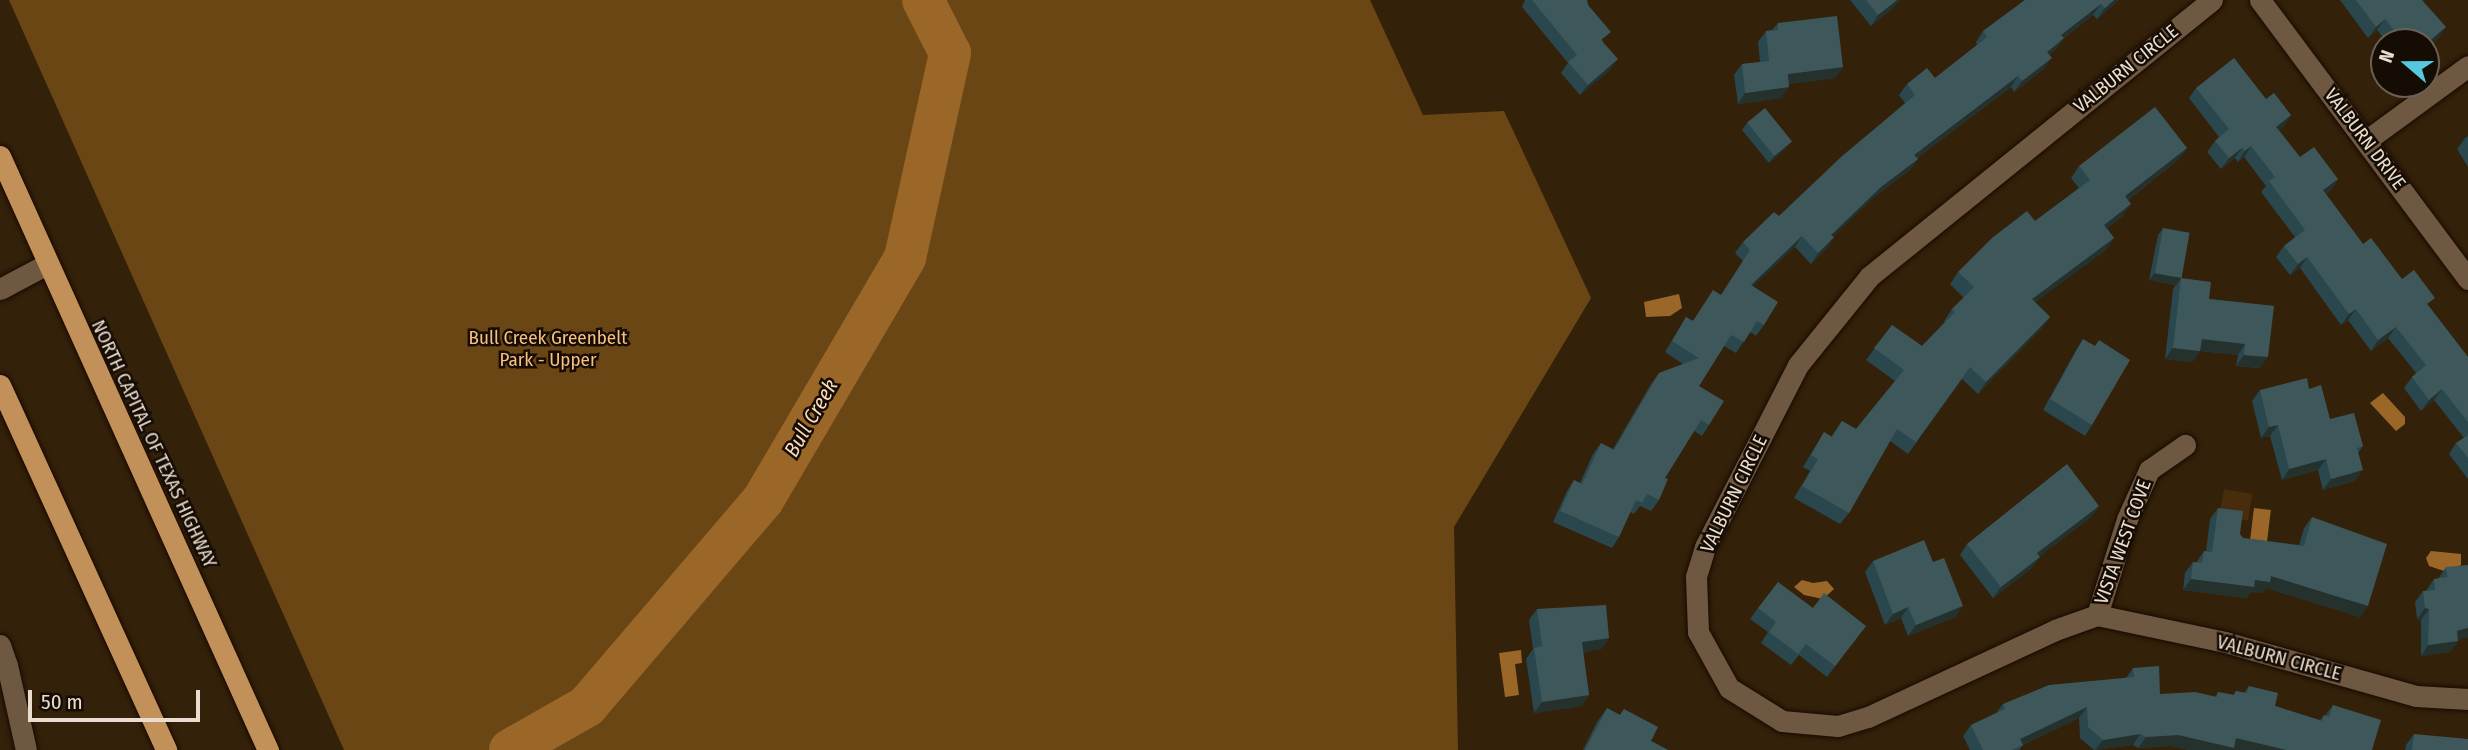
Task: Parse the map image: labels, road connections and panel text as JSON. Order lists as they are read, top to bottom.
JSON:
{
  "streets": {
    "highway": ["NORTH CAPITAL OF TEXAS HIGHWAY"],
    "street": ["VALBURN CIRCLE", "VALBURN DRIVE", "VISTA WEST COVE"]
  },
  "crossings": [
    ["VALBURN CIRCLE", "VISTA WEST COVE"]
  ],
  "water": ["Bull Creek"],
  "parks": ["Bull Creek Greenbelt Park - Upper"],
  "scale_bar": "50 m",
  "north": "left"
}
